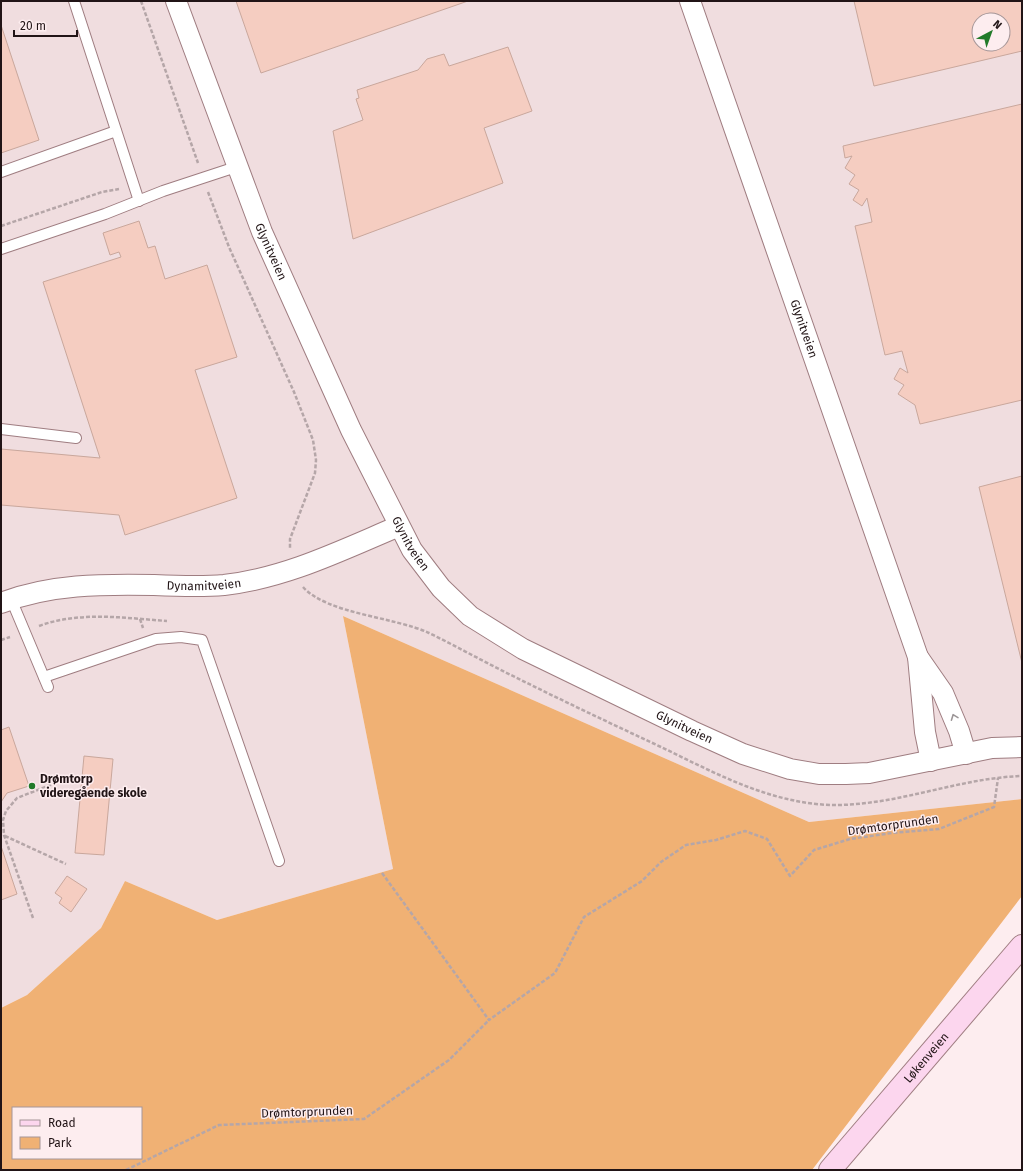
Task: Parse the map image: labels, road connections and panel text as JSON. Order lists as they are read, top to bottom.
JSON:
{
  "streets": {
    "main road": ["Løkenveien"],
    "street": ["Glynitveien", "Dynamitveien"],
    "path": ["Drømtorprunden"]
  },
  "crossings": [
    ["Glynitveien", "Dynamitveien"]
  ],
  "places": ["Drømtorp videregående skole"],
  "legend": ["Road", "Park"],
  "scale_bar": "20 m",
  "north": "top right"
}
